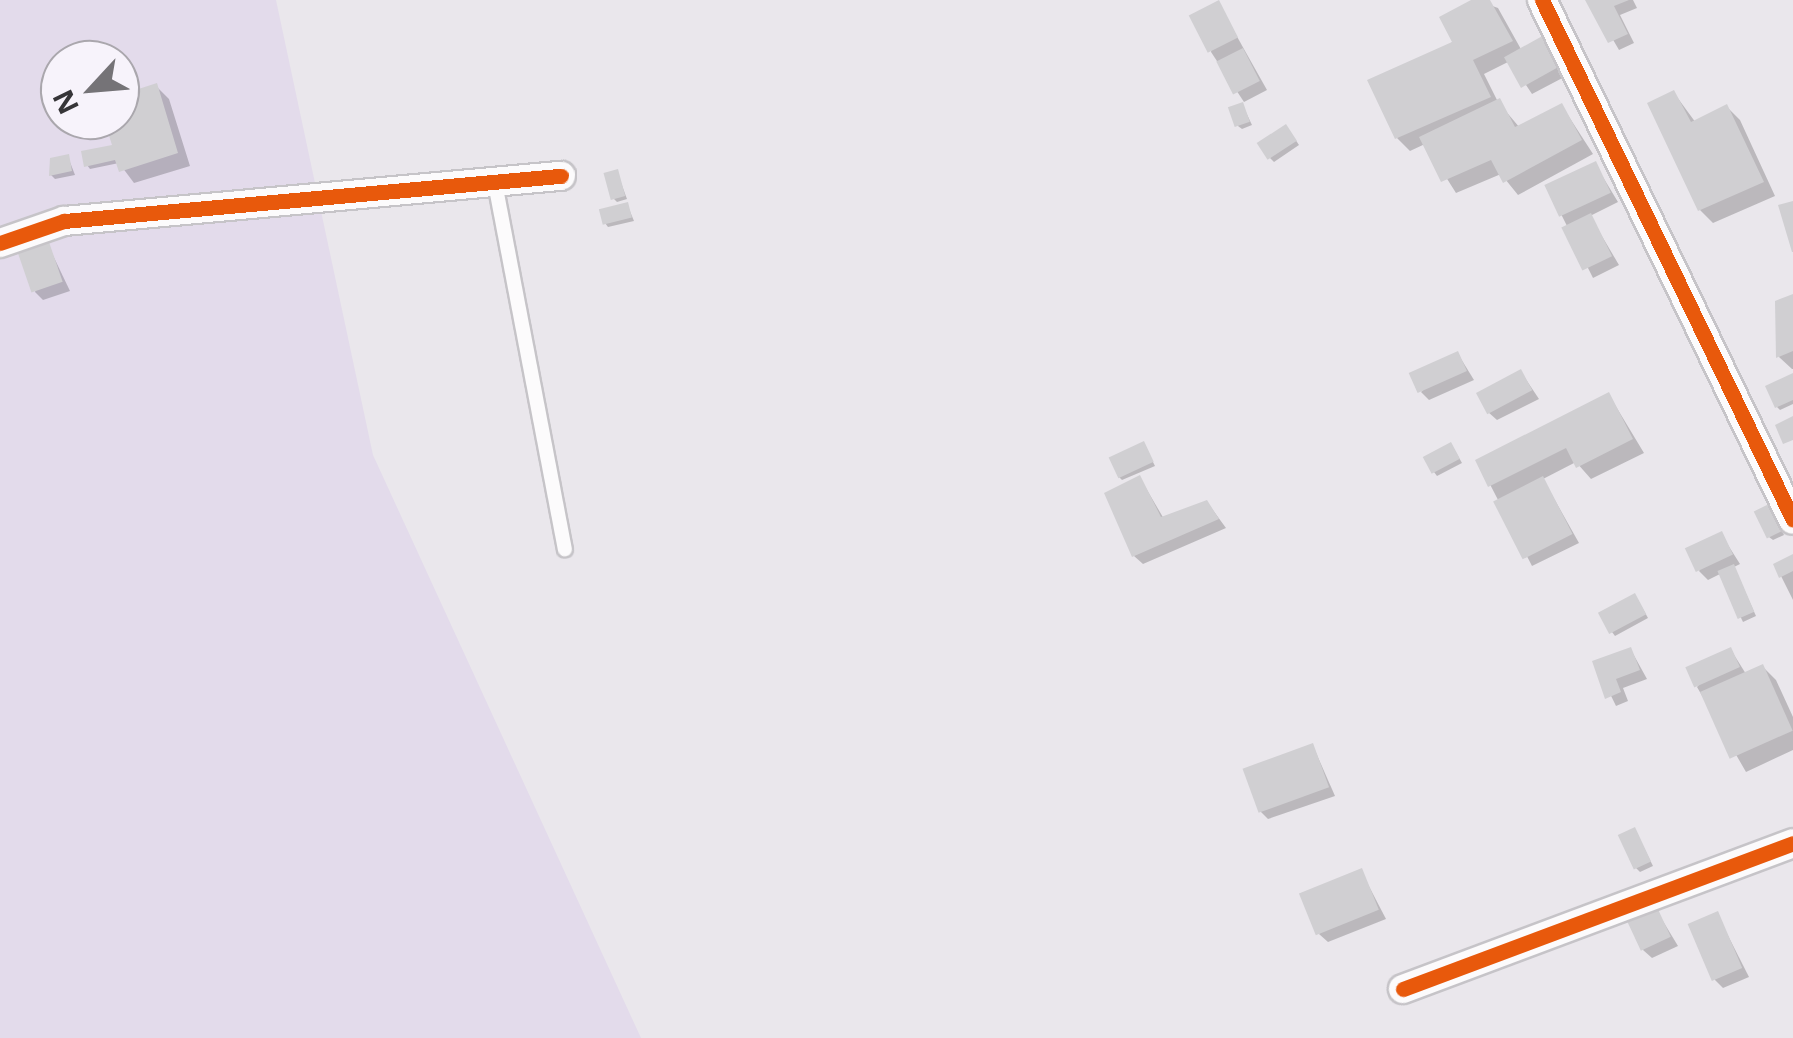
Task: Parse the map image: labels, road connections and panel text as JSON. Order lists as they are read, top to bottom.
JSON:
{
  "north": "bottom left"
}
